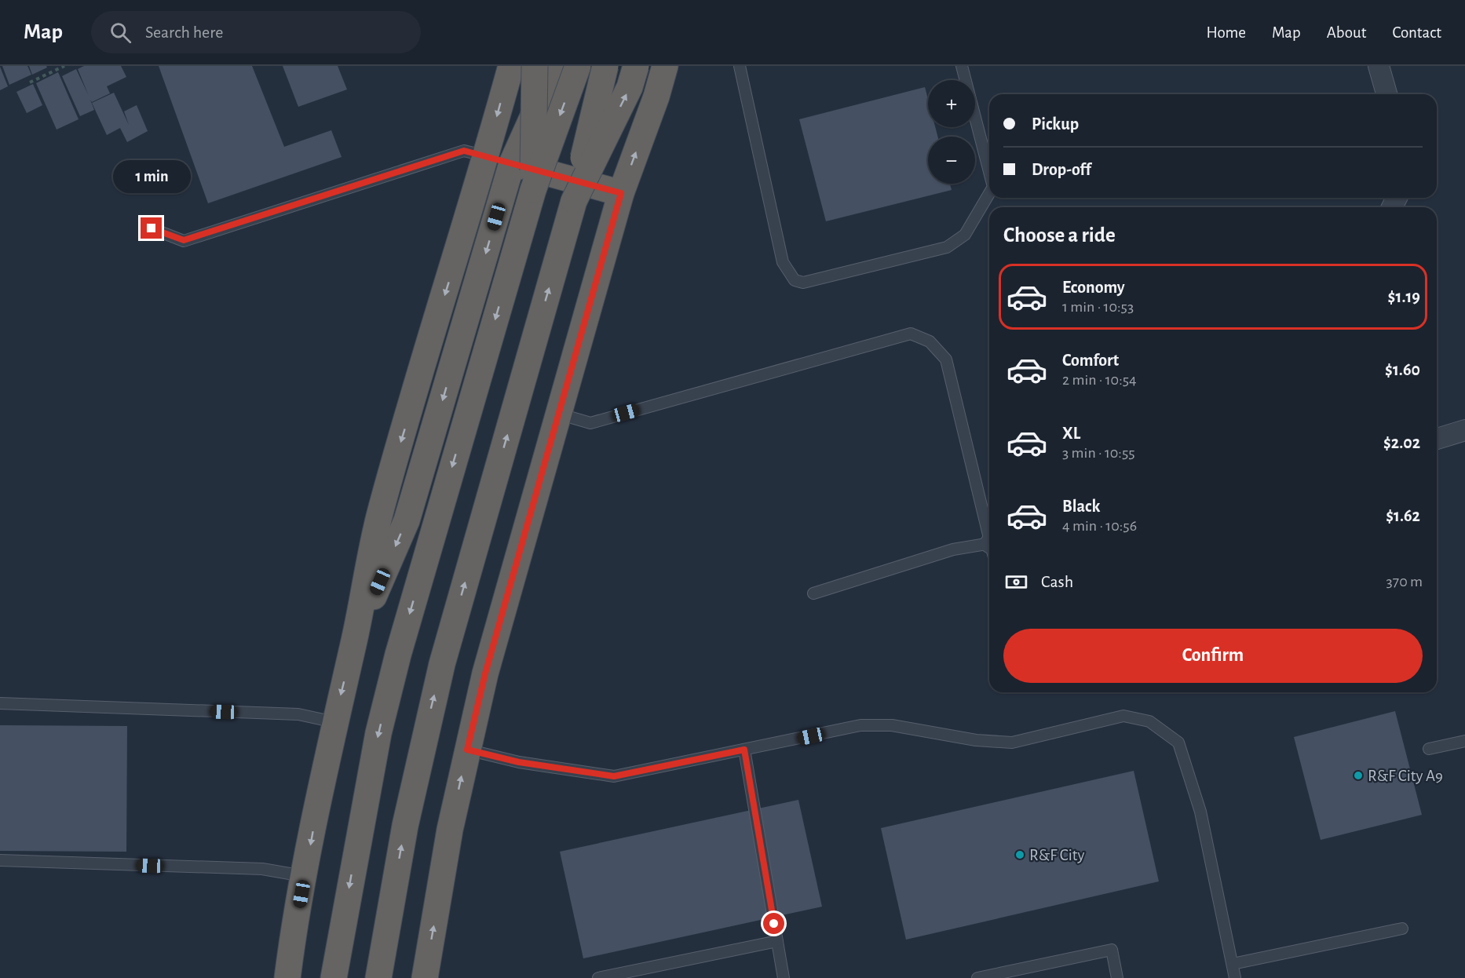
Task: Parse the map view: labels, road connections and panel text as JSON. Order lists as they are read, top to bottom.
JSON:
{
  "places": ["R&F City A9", "R&F City"],
  "page": {
    "header": "Map",
    "search": "Search here",
    "nav": [
      "Home",
      "Map",
      "About",
      "Contact"
    ],
    "map_buttons": ["+", "−"],
    "banner": ["Pickup", "Drop-off"],
    "bubble": "1 min",
    "heading": "Choose a ride",
    "list": [
      {
        "name": "Economy",
        "note": "1 min · 10:53",
        "value": "$1.19"
      },
      {
        "name": "Comfort",
        "note": "2 min · 10:54",
        "value": "$1.60"
      },
      {
        "name": "XL",
        "note": "3 min · 10:55",
        "value": "$2.02"
      },
      {
        "name": "Black",
        "note": "4 min · 10:56",
        "value": "$1.62"
      }
    ],
    "pay": ["Cash", "370 m"],
    "buttons": "Confirm"
  }
}
